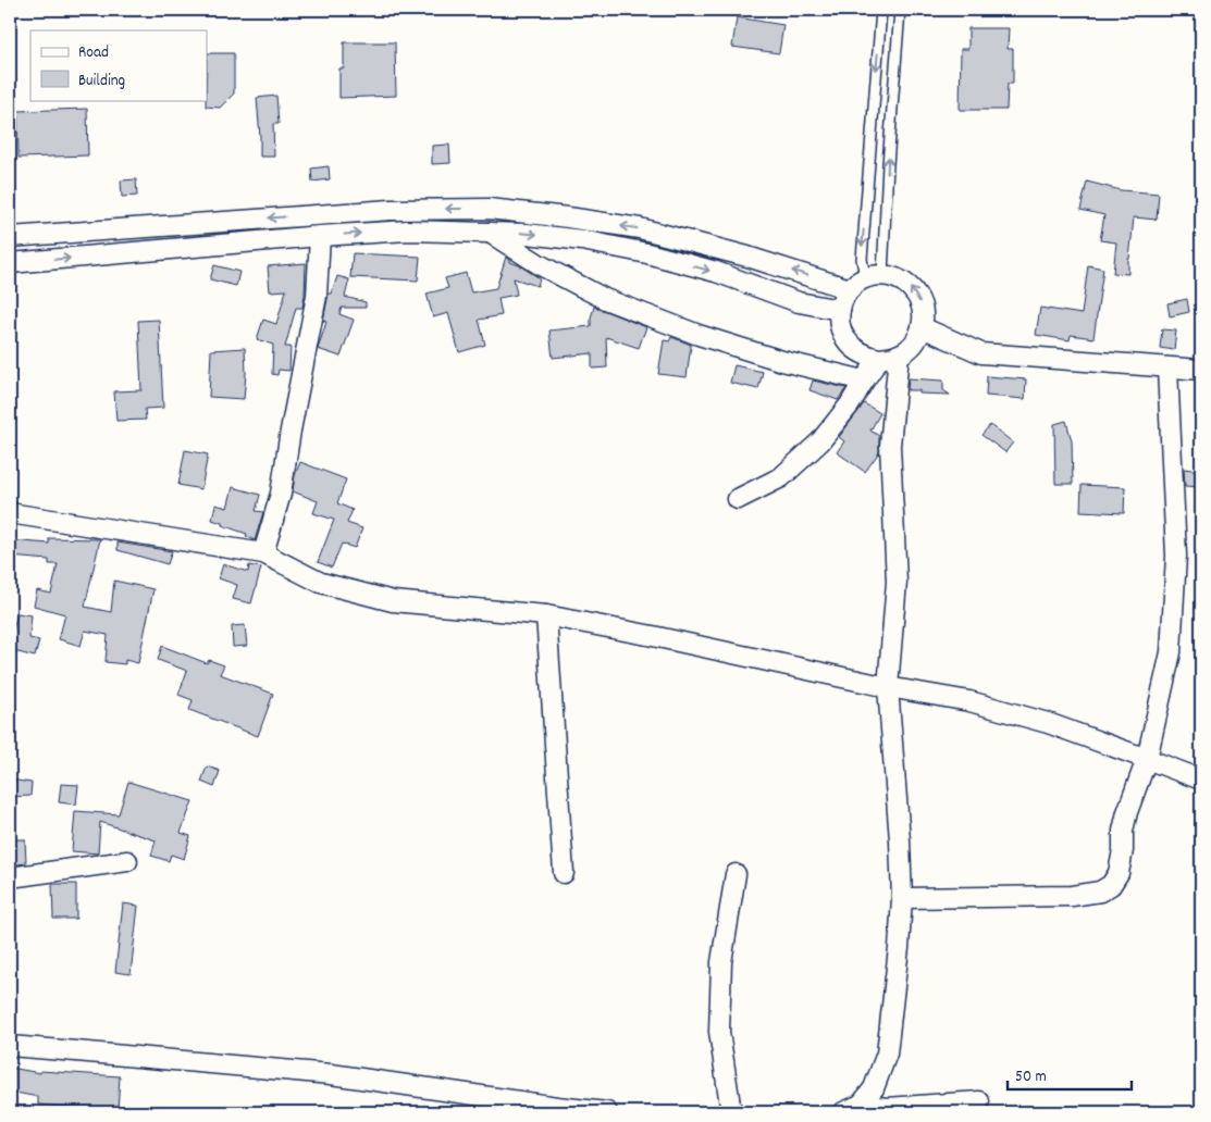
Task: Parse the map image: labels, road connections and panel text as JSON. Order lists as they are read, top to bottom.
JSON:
{
  "legend": ["Road", "Building"],
  "scale_bar": "50 m"
}
